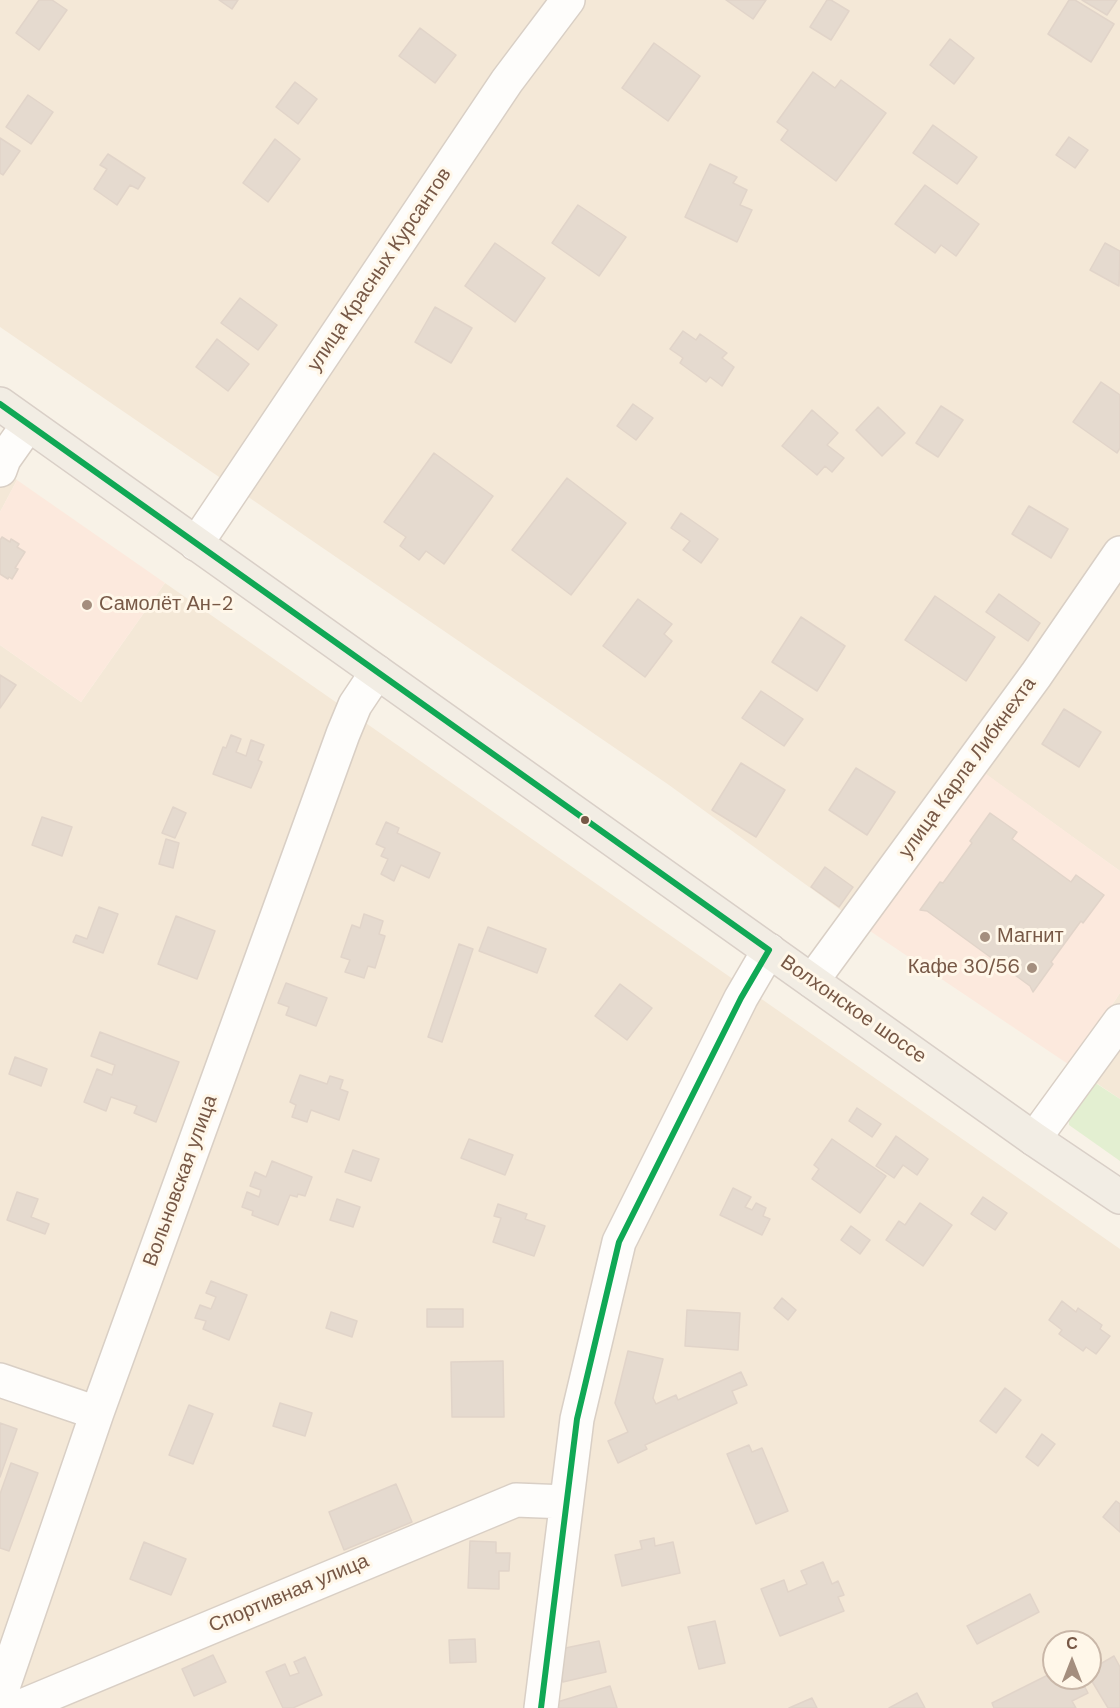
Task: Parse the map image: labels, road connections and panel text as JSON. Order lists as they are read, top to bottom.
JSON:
{
  "streets": {
    "main road": ["Волхонское шоссе"],
    "street": [
      "улица Красных Курсантов",
      "улица Карла Либкнехта",
      "Вольновская улица",
      "Спортивная улица"
    ]
  },
  "crossings": [
    ["улица Красных Курсантов", "Волхонское шоссе"],
    ["улица Карла Либкнехта", "Волхонское шоссе"],
    ["Волхонское шоссе", "Вольновская улица"]
  ],
  "places": ["Самолёт Ан-2", "Магнит", "Кафе 30/56"],
  "north": "top"
}
